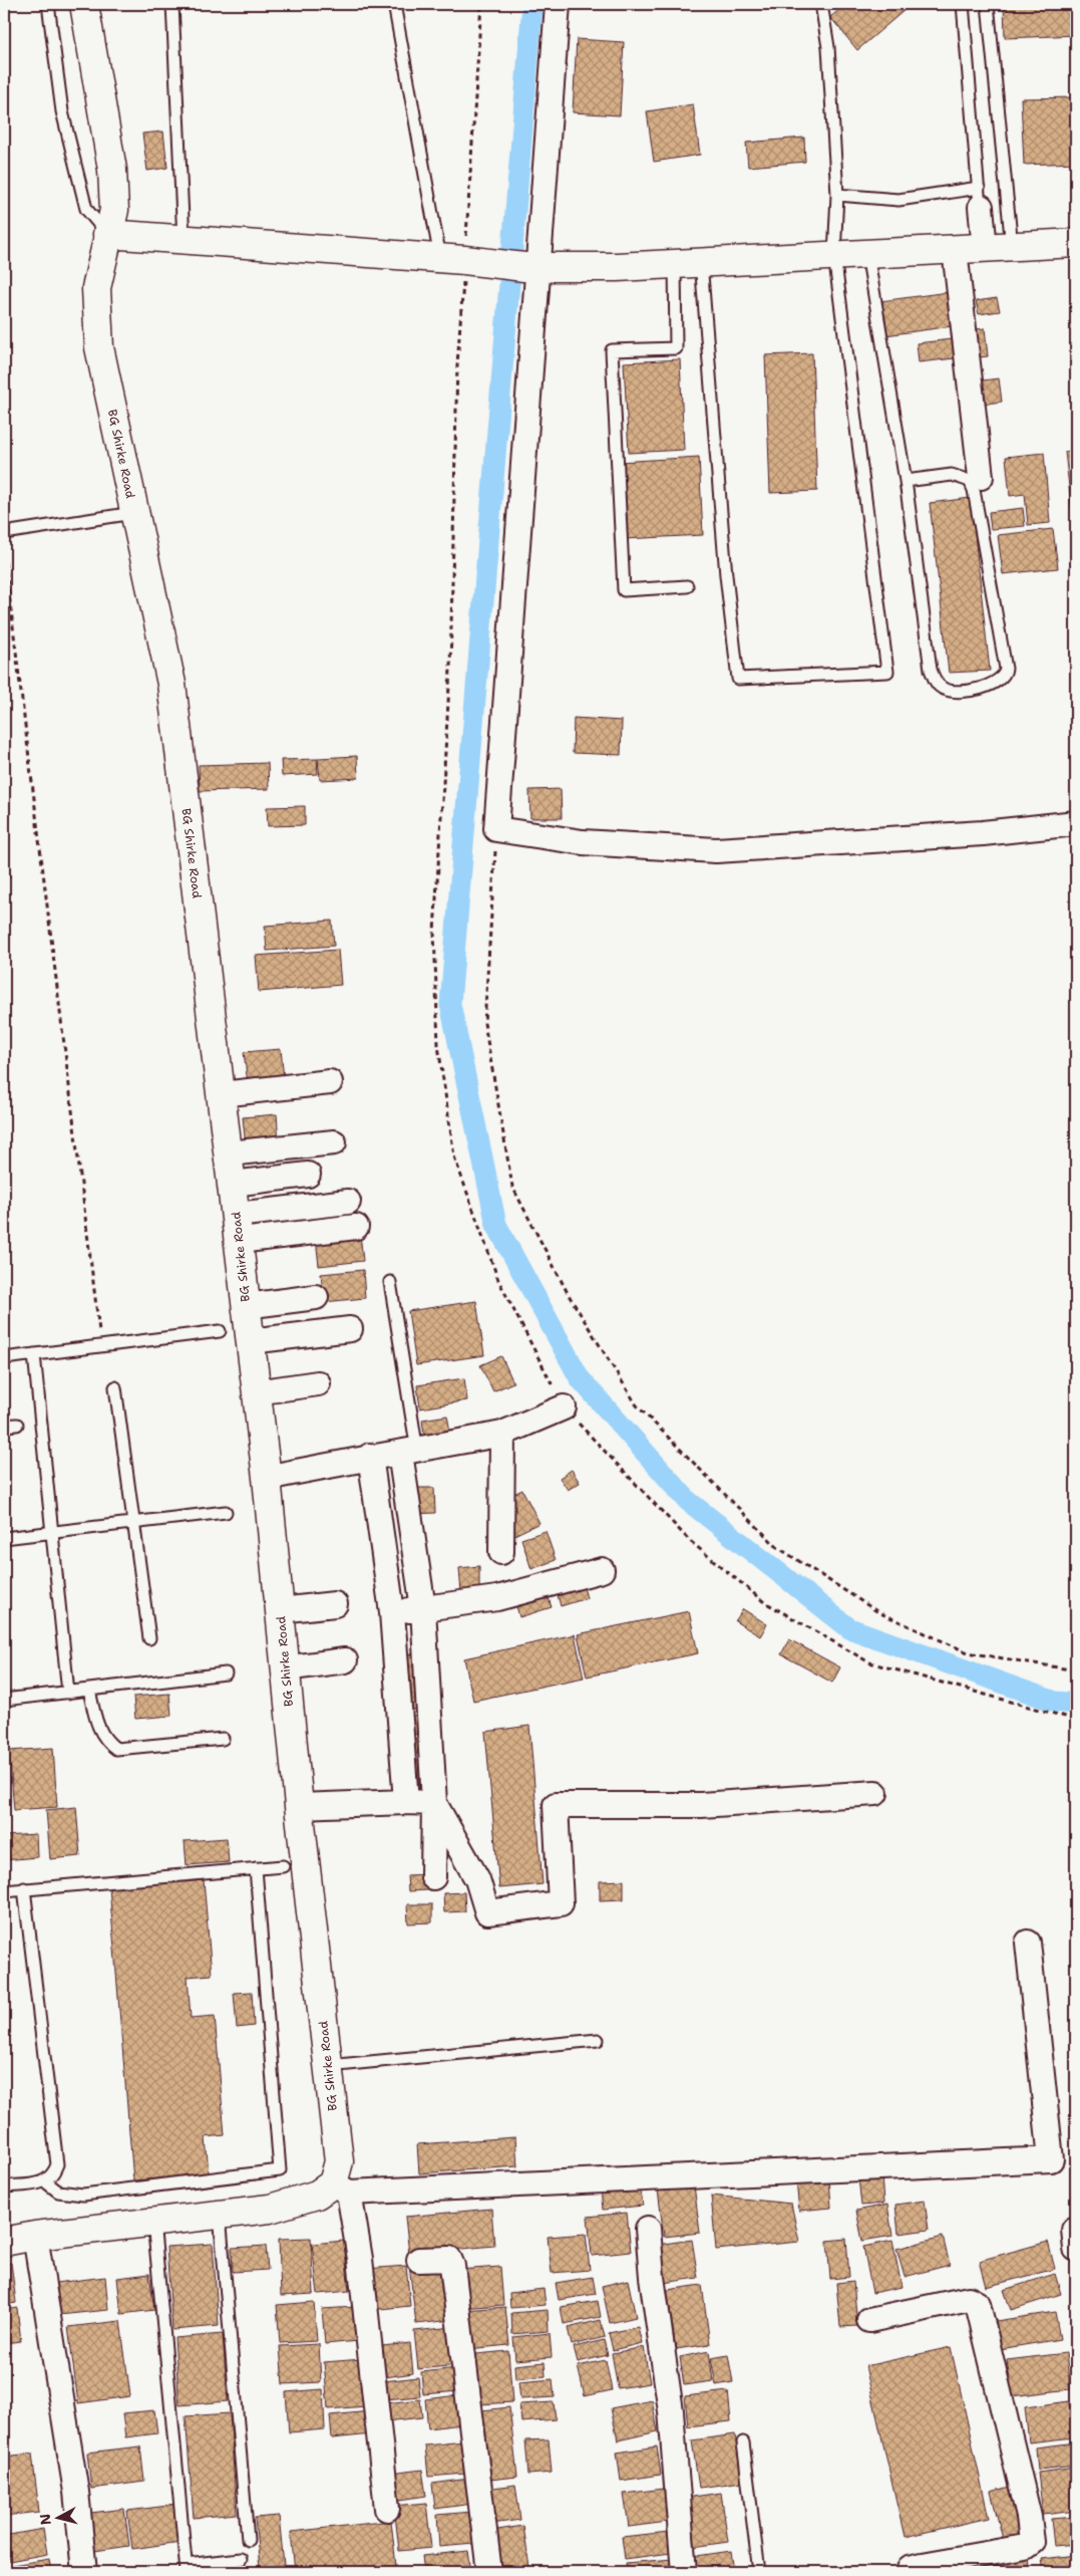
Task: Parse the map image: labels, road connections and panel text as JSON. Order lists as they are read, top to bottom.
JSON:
{
  "streets": {
    "street": ["BG Shirke Road"]
  },
  "north": "left"
}
